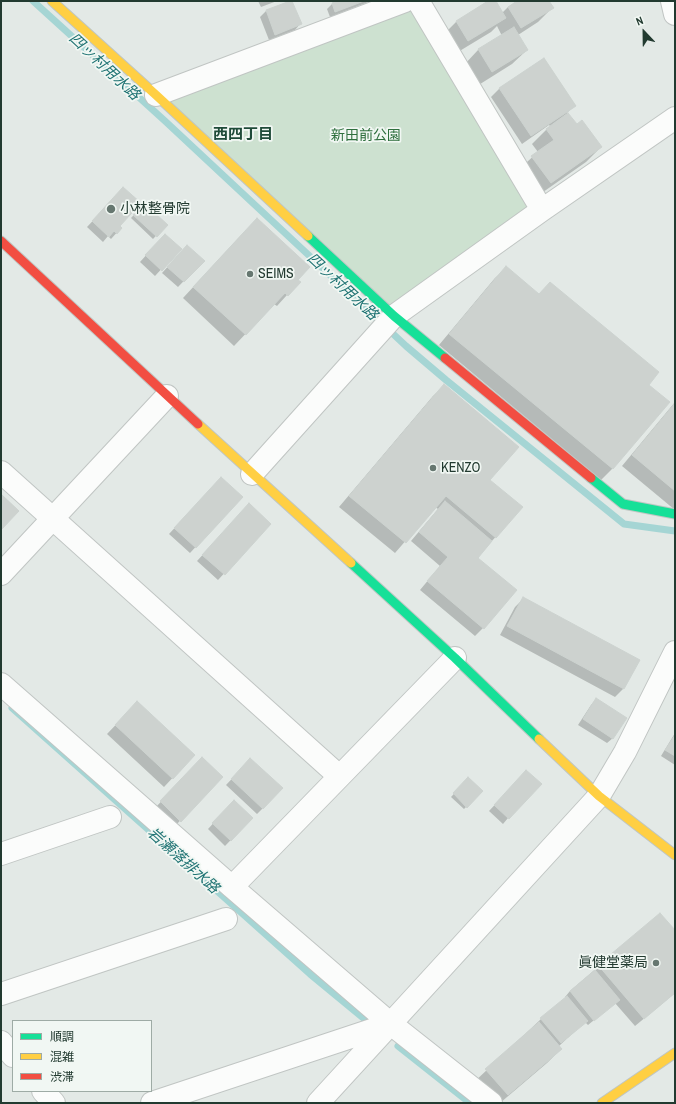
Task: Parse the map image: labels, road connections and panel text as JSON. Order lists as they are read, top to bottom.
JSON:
{
  "districts": ["西四丁目"],
  "water": ["四ッ村用水路", "岩瀬落排水路"],
  "parks": ["新田前公園"],
  "places": [
    "小林整骨院",
    "SEIMS",
    "KENZO",
    "眞健堂薬局"
  ],
  "legend": ["順調", "混雑", "渋滞"],
  "north": "top"
}
